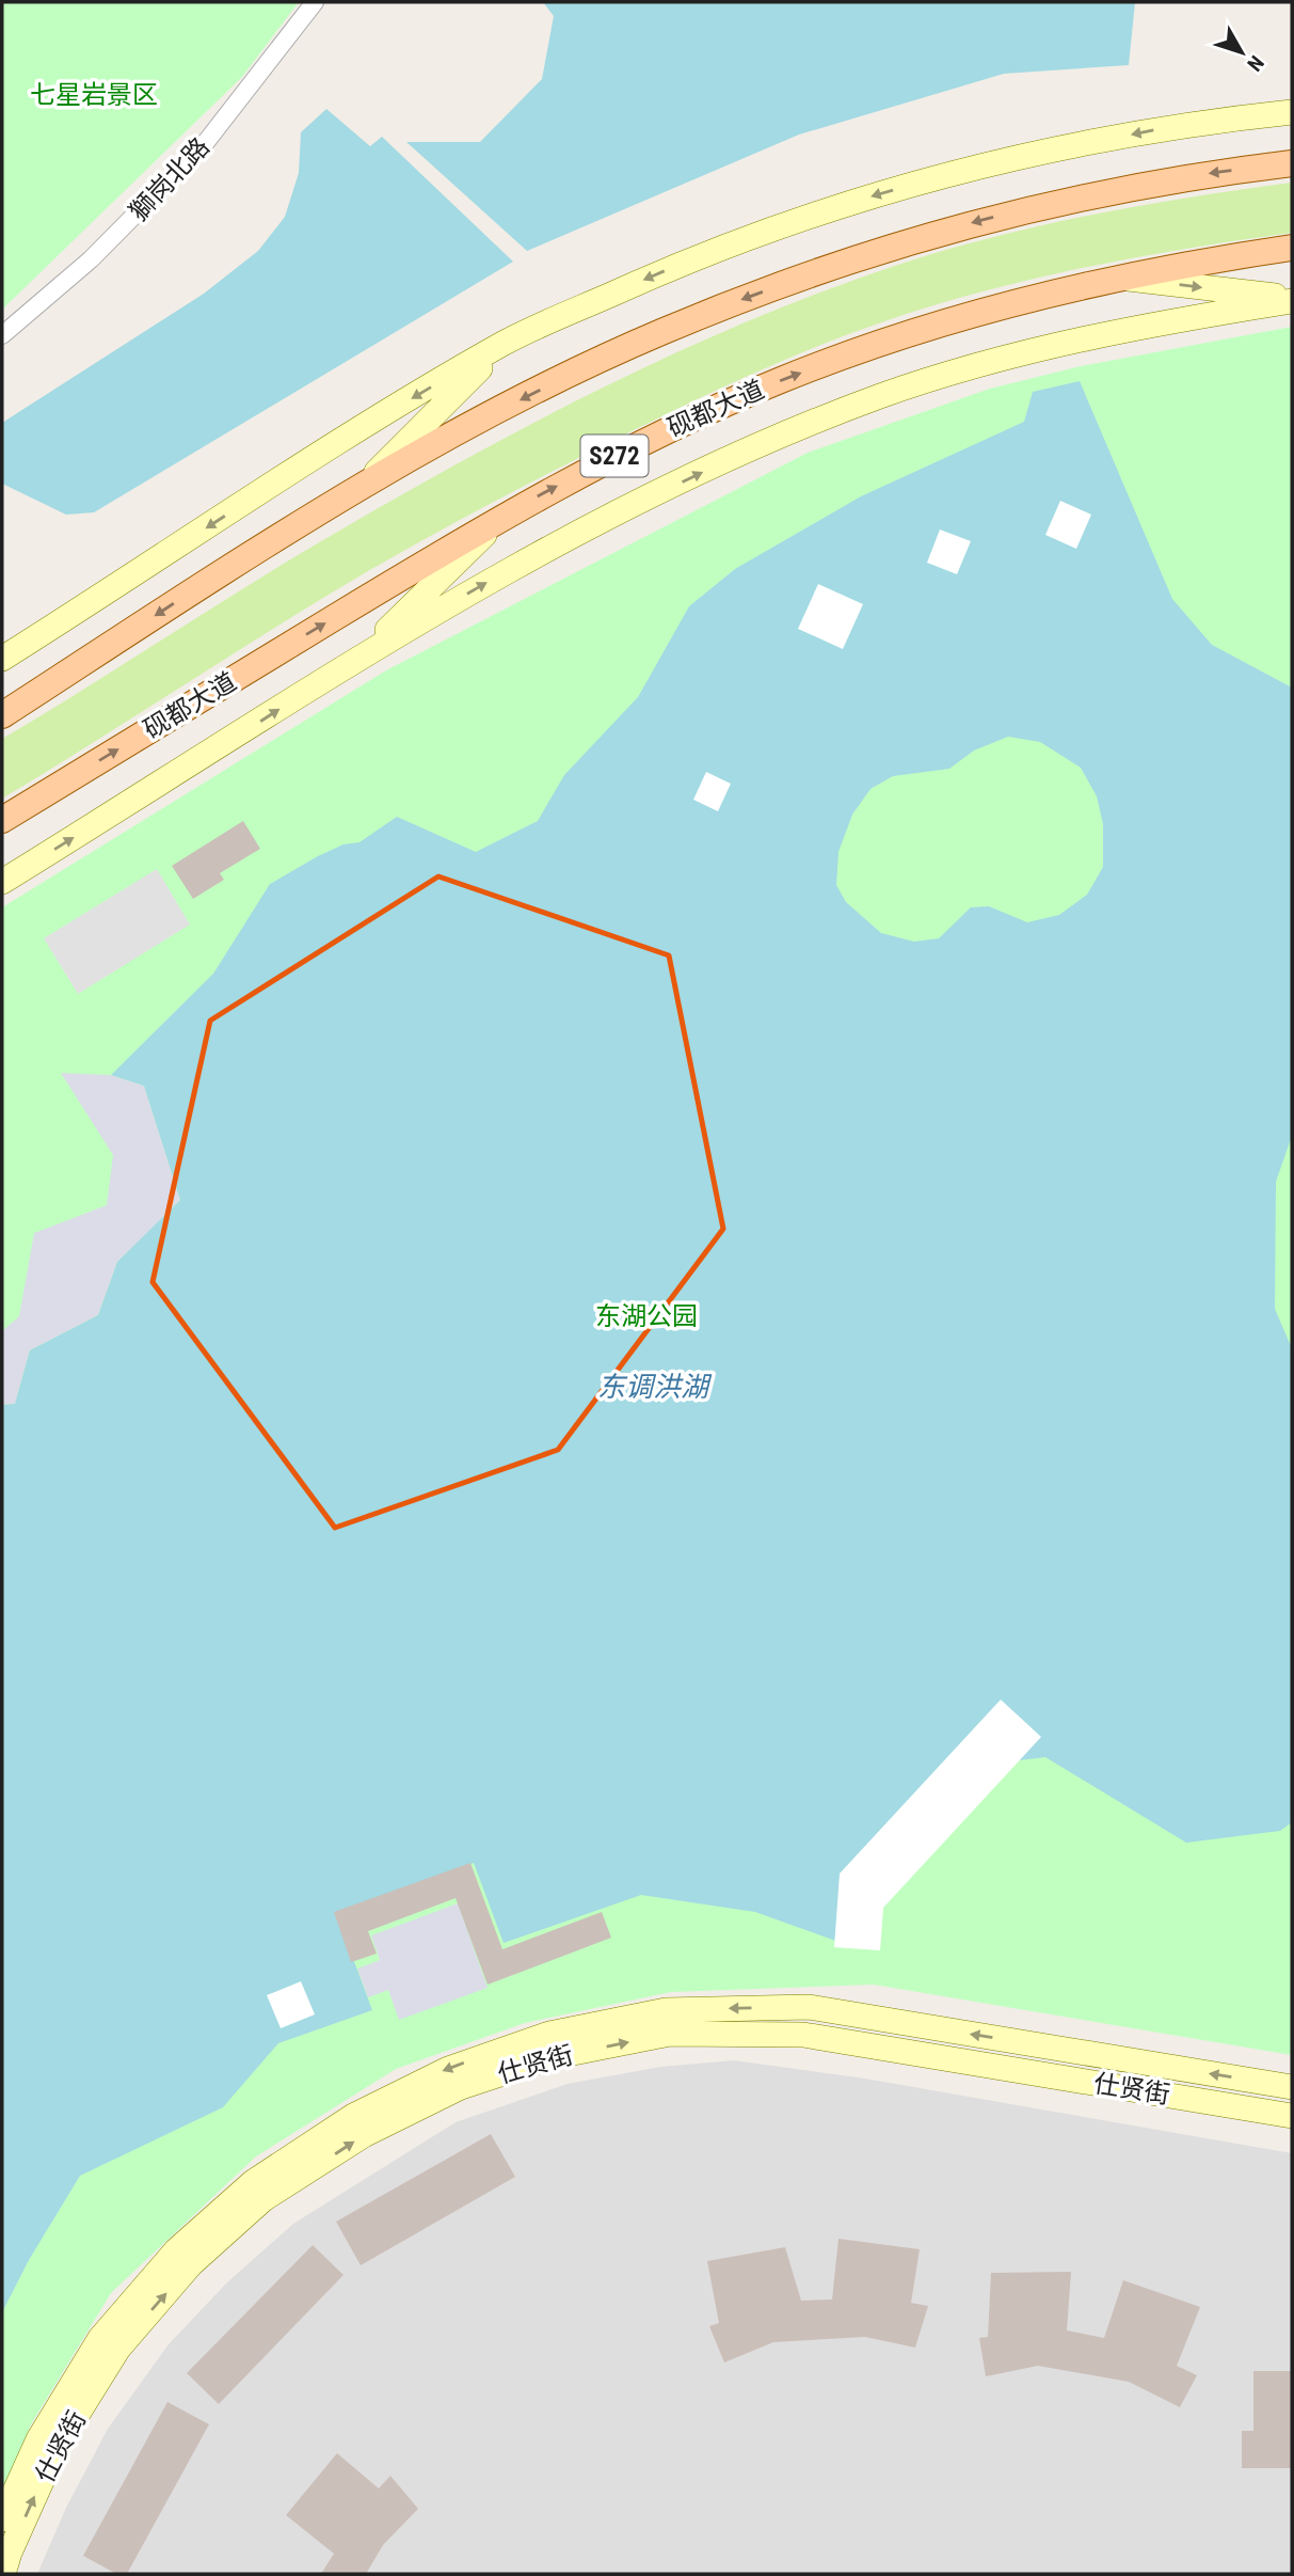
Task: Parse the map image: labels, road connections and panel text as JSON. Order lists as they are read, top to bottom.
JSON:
{
  "streets": {
    "main road": ["砚都大道", "S272"],
    "street": ["獅岗北路", "仕贤街"]
  },
  "water": ["东调洪湖"],
  "parks": ["七星岩景区", "东湖公园"],
  "north": "bottom right"
}
